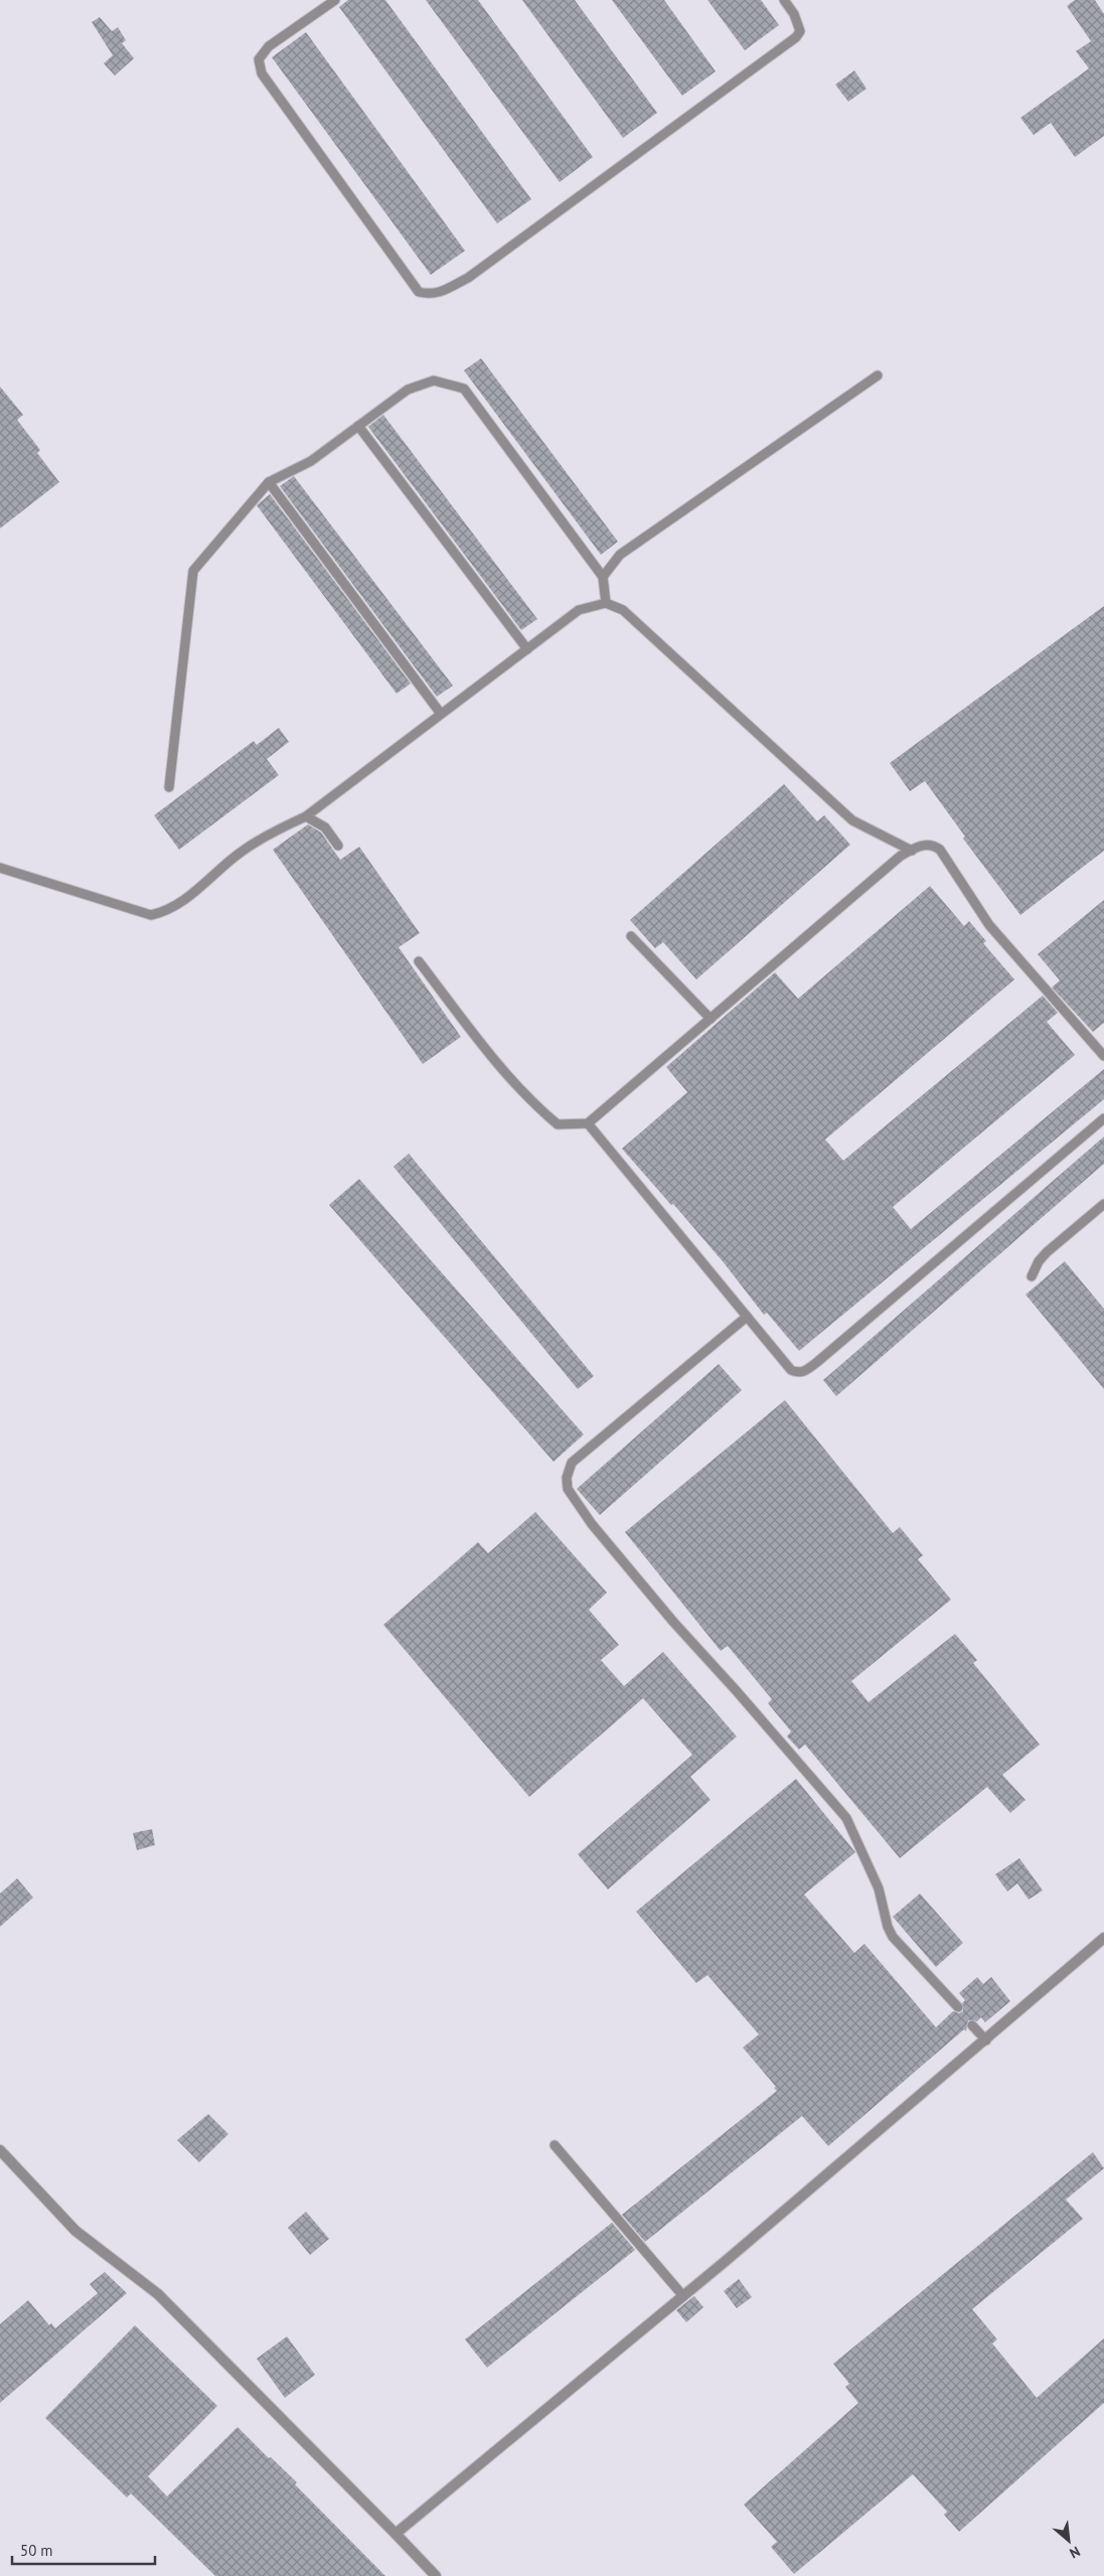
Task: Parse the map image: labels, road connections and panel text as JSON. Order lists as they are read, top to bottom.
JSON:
{
  "scale_bar": "50 m",
  "north": "bottom right"
}
